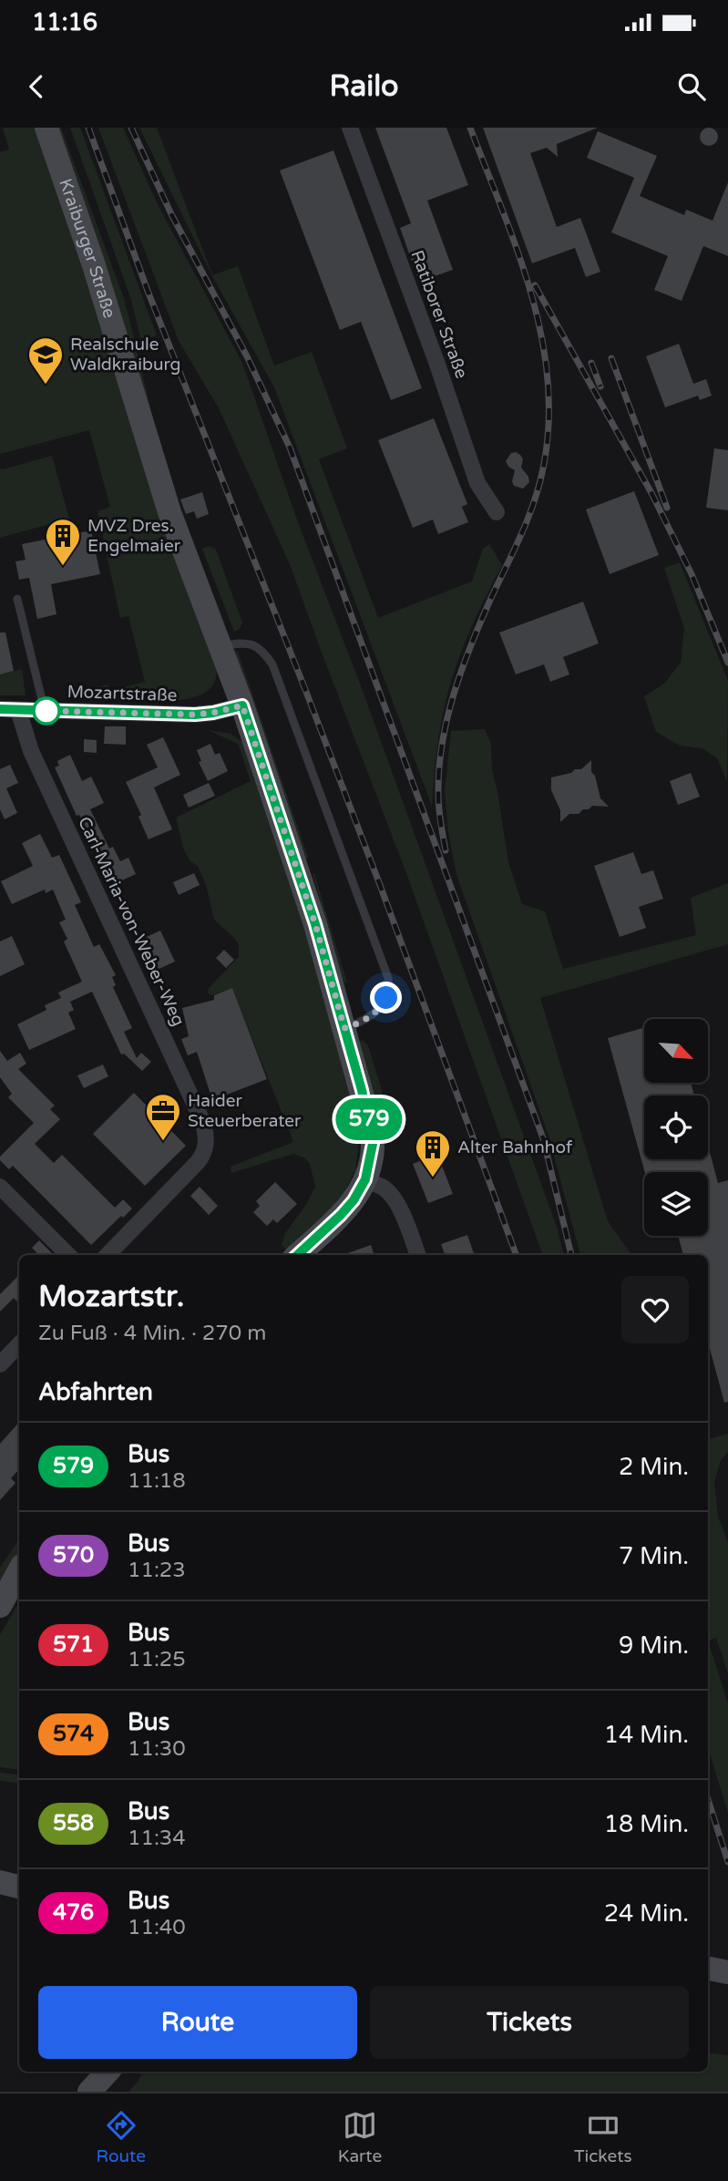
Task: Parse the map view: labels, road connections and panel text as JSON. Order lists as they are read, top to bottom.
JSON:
{
  "streets": {
    "main road": ["Kraiburger Straße"],
    "street": ["Ratiborer Straße", "Mozartstraße", "Carl-Maria-von-Weber-Weg"]
  },
  "crossings": [
    ["Kraiburger Straße", "Mozartstraße"],
    ["Mozartstraße", "Carl-Maria-von-Weber-Weg"]
  ],
  "places": {
    "school or university": ["Realschule Waldkraiburg"],
    "building": ["MVZ Dres. Engelmaier", "Alter Bahnhof"],
    "office": ["Haider Steuerberater"]
  },
  "lines": ["bus line 579"],
  "north": "bottom right",
  "page": {
    "status": "11:16",
    "header": "Railo",
    "on_map": "579",
    "heading": [
      ["Mozartstr.", "Zu Fuß · 4 Min. · 270 m"],
      "Abfahrten"
    ],
    "list": [
      {
        "mark": "579",
        "name": "Bus",
        "note": "11:18",
        "value": "2 Min."
      },
      {
        "mark": "570",
        "name": "Bus",
        "note": "11:23",
        "value": "7 Min."
      },
      {
        "mark": "571",
        "name": "Bus",
        "note": "11:25",
        "value": "9 Min."
      },
      {
        "mark": "574",
        "name": "Bus",
        "note": "11:30",
        "value": "14 Min."
      },
      {
        "mark": "558",
        "name": "Bus",
        "note": "11:34",
        "value": "18 Min."
      },
      {
        "mark": "476",
        "name": "Bus",
        "note": "11:40",
        "value": "24 Min."
      }
    ],
    "buttons": ["Route", "Tickets"],
    "tabs": ["Route", "Karte", "Tickets"]
  }
}
